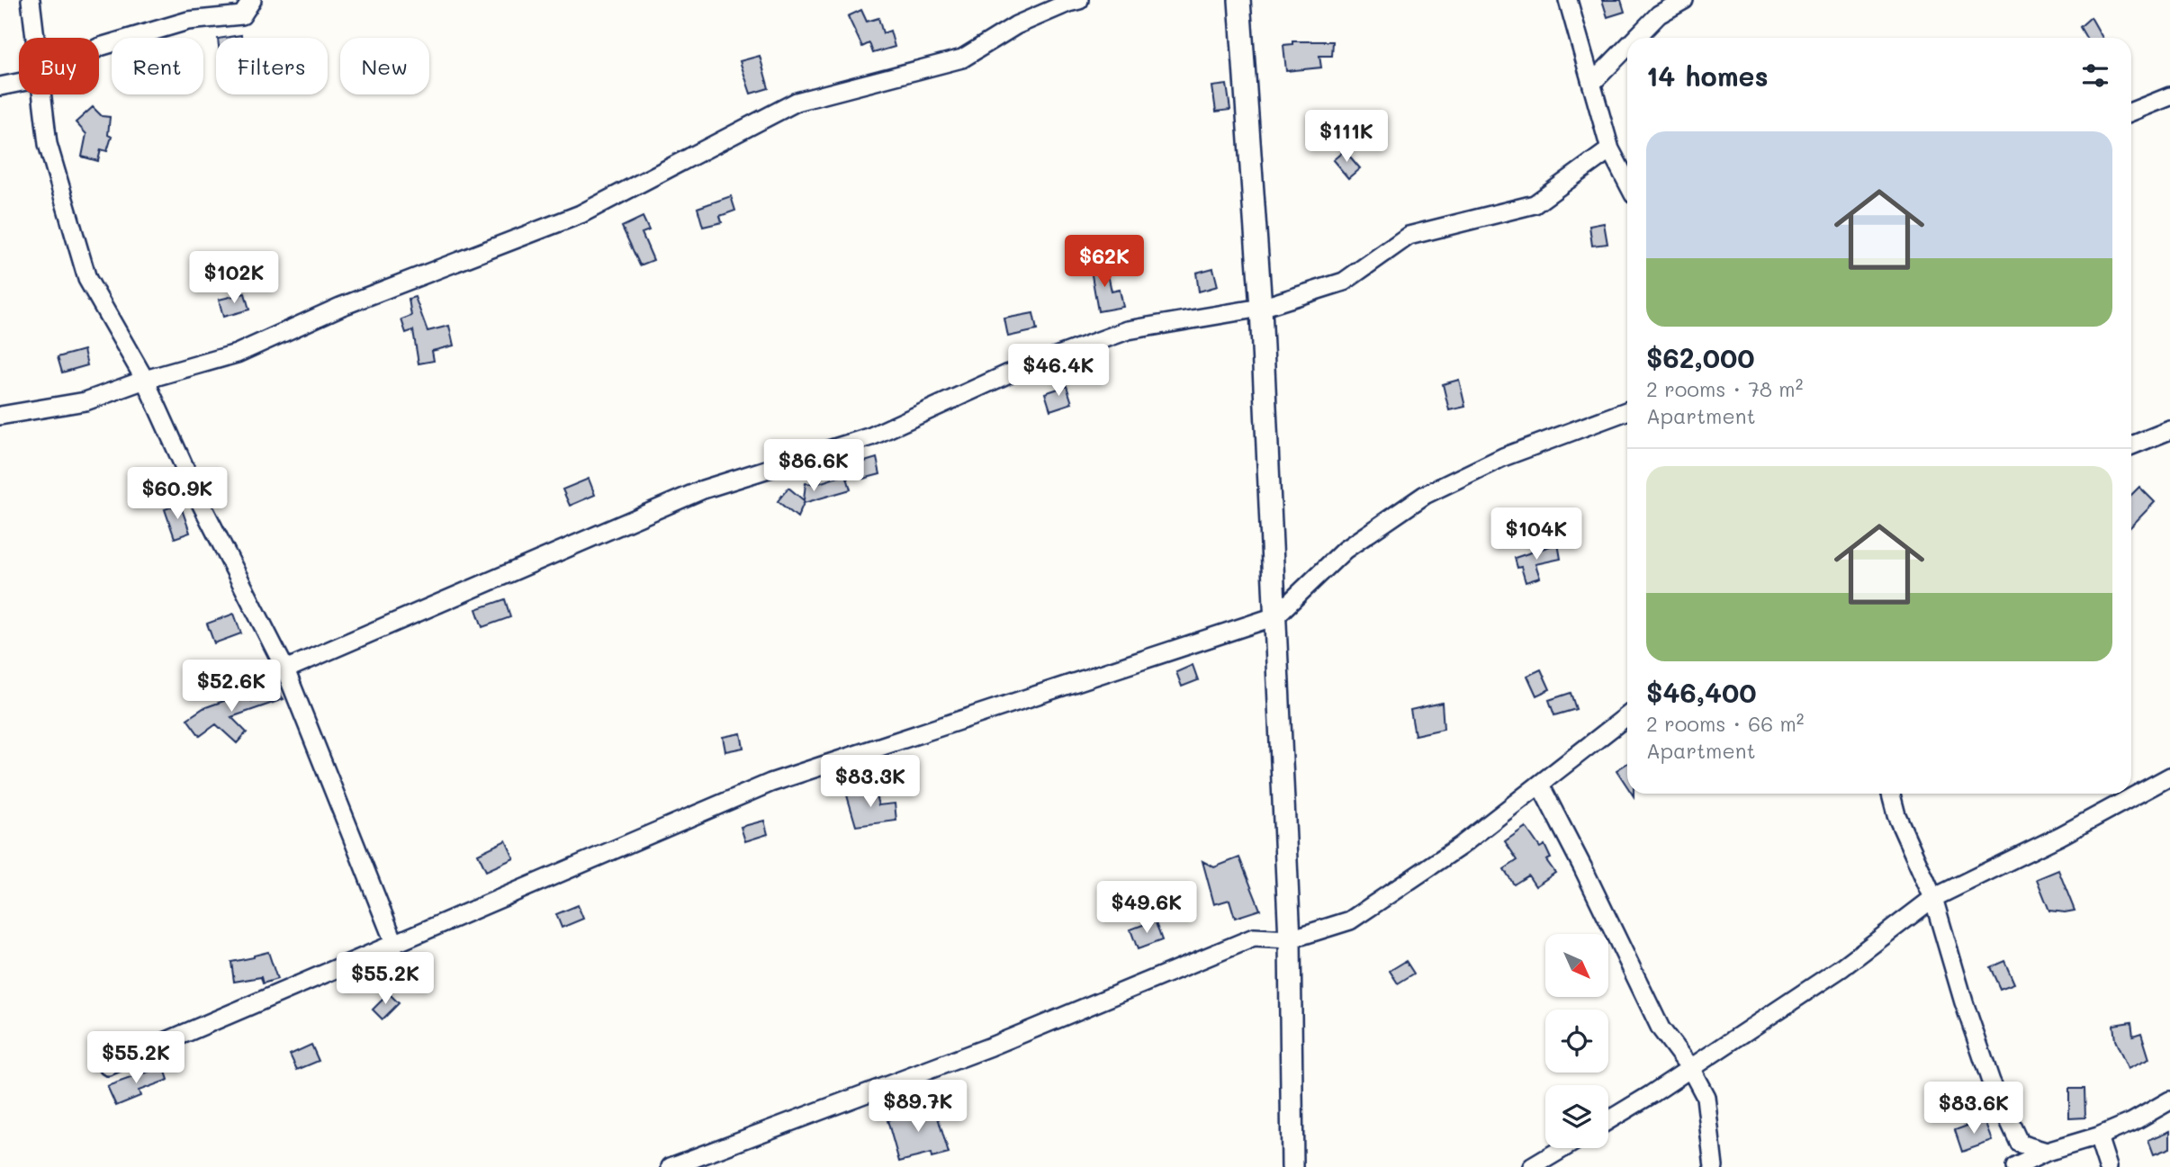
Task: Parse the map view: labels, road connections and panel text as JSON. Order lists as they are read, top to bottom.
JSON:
{
  "north": "bottom right",
  "page": {
    "chip": [
      "Buy",
      "Rent",
      "Filters",
      "New"
    ],
    "heading": "14 homes",
    "price": [
      "$111K",
      "$62K",
      "$102K",
      "$46.4K",
      "$86.6K",
      "$60.9K",
      "$104K",
      "$52.6K",
      "$83.3K",
      "$49.6K",
      "$55.2K",
      "$55.2K",
      "$89.7K",
      "$83.6K"
    ],
    "list": [
      {
        "name": "$62,000",
        "note": "2 rooms · 78 m² · Apartment"
      },
      {
        "name": "$46,400",
        "note": "2 rooms · 66 m² · Apartment"
      }
    ]
  }
}
